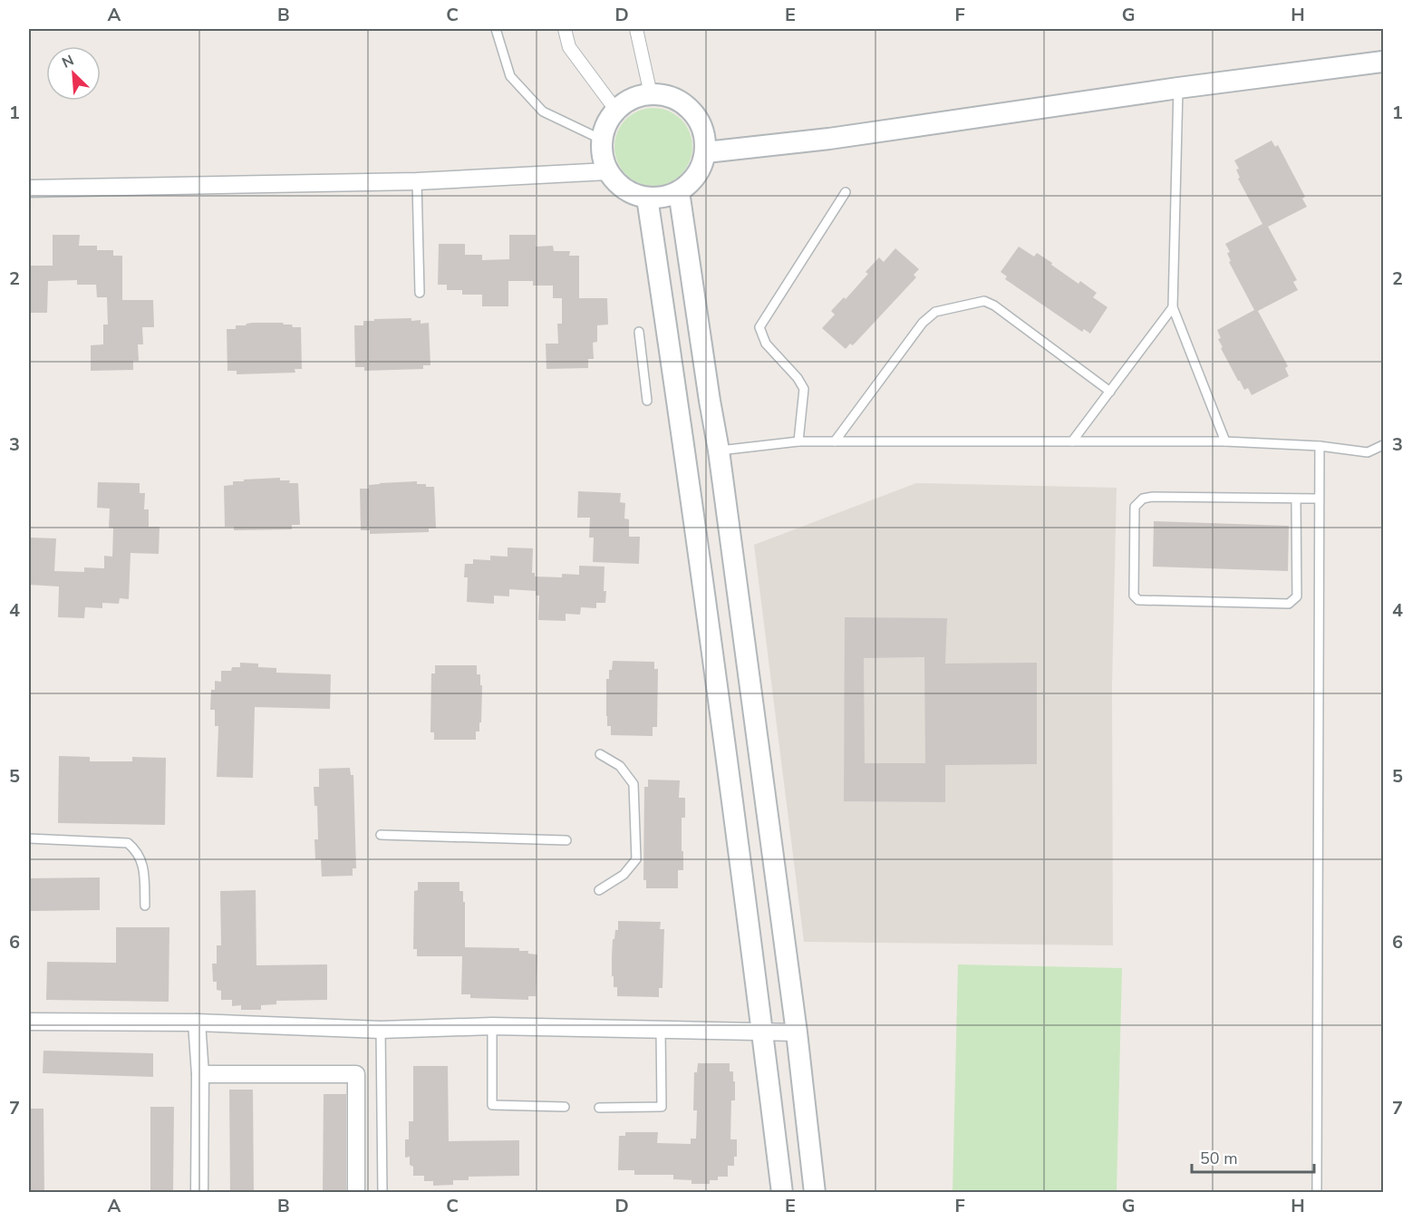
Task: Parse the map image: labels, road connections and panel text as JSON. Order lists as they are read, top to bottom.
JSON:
{
  "scale_bar": "50 m",
  "north": "top left",
  "grid": {
    "columns": [
      "A",
      "B",
      "C",
      "D",
      "E",
      "F",
      "G",
      "H"
    ],
    "rows": [
      "1",
      "2",
      "3",
      "4",
      "5",
      "6",
      "7"
    ]
  }
}
